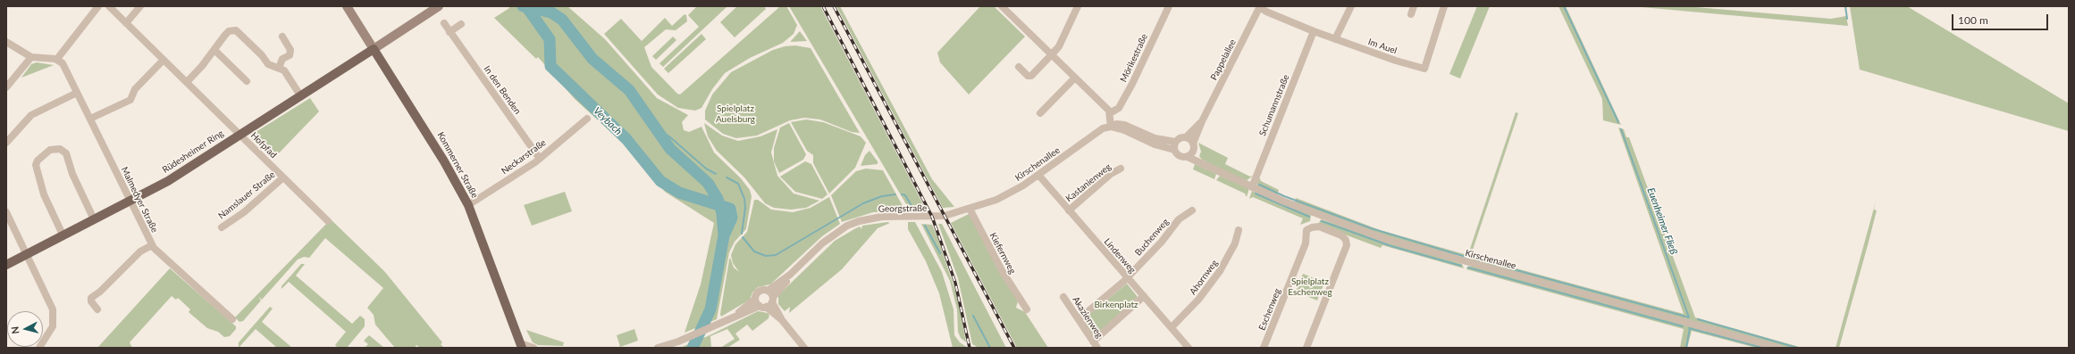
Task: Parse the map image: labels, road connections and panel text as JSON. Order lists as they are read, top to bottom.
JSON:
{
  "streets": {
    "main road": ["Rüdesheimer Ring", "Kommerner Straße"],
    "street": [
      "Im Auel",
      "Mörikestraße",
      "Pappelallee",
      "In den Benden",
      "Schumannstraße",
      "Hofpfad",
      "Neckarstraße",
      "Kirschenallee",
      "Kastanienweg",
      "Namslauer Straße",
      "Malmedyer Straße",
      "Georgstraße",
      "Buchenweg",
      "Kiefernweg",
      "Lindenweg",
      "Ahornweg",
      "Eschenweg",
      "Akazienweg"
    ]
  },
  "crossings": [
    ["Im Auel", "Pappelallee"],
    ["Im Auel", "Schumannstraße"],
    ["Pappelallee", "Kirschenallee"],
    ["In den Benden", "Neckarstraße"],
    ["Schumannstraße", "Kirschenallee"],
    ["Hofpfad", "Rüdesheimer Ring"],
    ["Hofpfad", "Namslauer Straße"],
    ["Rüdesheimer Ring", "Kommerner Straße"],
    ["Rüdesheimer Ring", "Malmedyer Straße"],
    ["Neckarstraße", "Kommerner Straße"],
    ["Kirschenallee", "Georgstraße"],
    ["Kirschenallee", "Kiefernweg"],
    ["Kirschenallee", "Lindenweg"],
    ["Kastanienweg", "Lindenweg"],
    ["Georgstraße", "Kiefernweg"],
    ["Buchenweg", "Lindenweg"],
    ["Lindenweg", "Ahornweg"]
  ],
  "water": ["Veybach", "Euenheimer Fließ"],
  "parks": ["Spielplatz Auelsburg", "Spielplatz Eschenweg", "Birkenplatz"],
  "scale_bar": "100 m",
  "north": "left"
}
